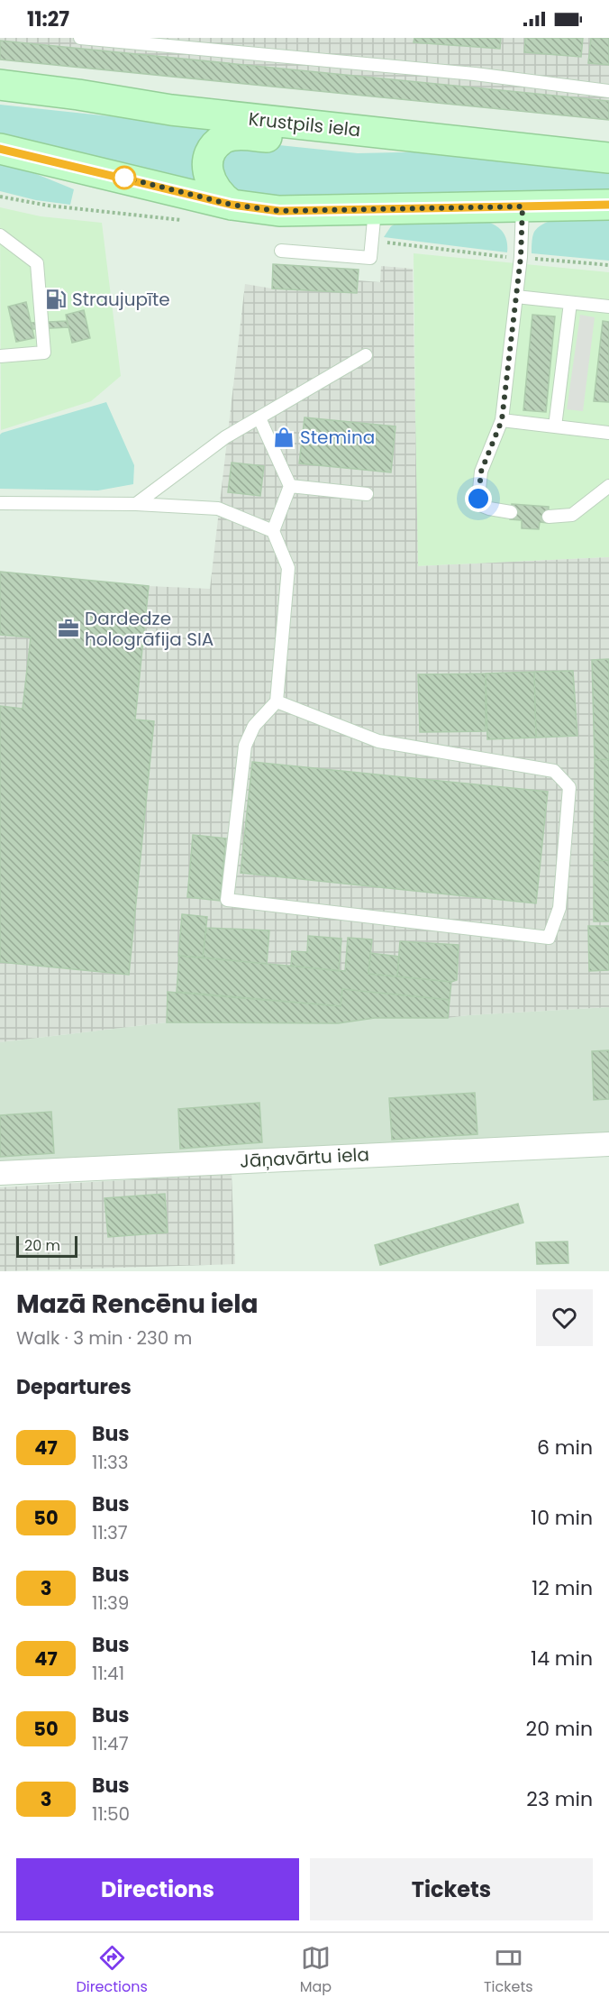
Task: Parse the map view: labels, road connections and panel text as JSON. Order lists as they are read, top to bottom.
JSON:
{
  "streets": {
    "main road": ["Krustpils iela"],
    "street": ["Jāņavārtu iela"]
  },
  "places": {
    "fuel station": ["Straujupīte"],
    "shop": ["Stemina"],
    "office": ["Dardedze hologrāfija SIA"]
  },
  "lines": ["bus line 47"],
  "scale_bar": "20 m",
  "page": {
    "status": "11:27",
    "scale": "20 m",
    "heading": [
      ["Mazā Rencēnu iela", "Walk · 3 min · 230 m"],
      "Departures"
    ],
    "list": [
      {
        "mark": "47",
        "name": "Bus",
        "note": "11:33",
        "value": "6 min"
      },
      {
        "mark": "50",
        "name": "Bus",
        "note": "11:37",
        "value": "10 min"
      },
      {
        "mark": "3",
        "name": "Bus",
        "note": "11:39",
        "value": "12 min"
      },
      {
        "mark": "47",
        "name": "Bus",
        "note": "11:41",
        "value": "14 min"
      },
      {
        "mark": "50",
        "name": "Bus",
        "note": "11:47",
        "value": "20 min"
      },
      {
        "mark": "3",
        "name": "Bus",
        "note": "11:50",
        "value": "23 min"
      }
    ],
    "buttons": ["Directions", "Tickets"],
    "tabs": ["Directions", "Map", "Tickets"]
  }
}
